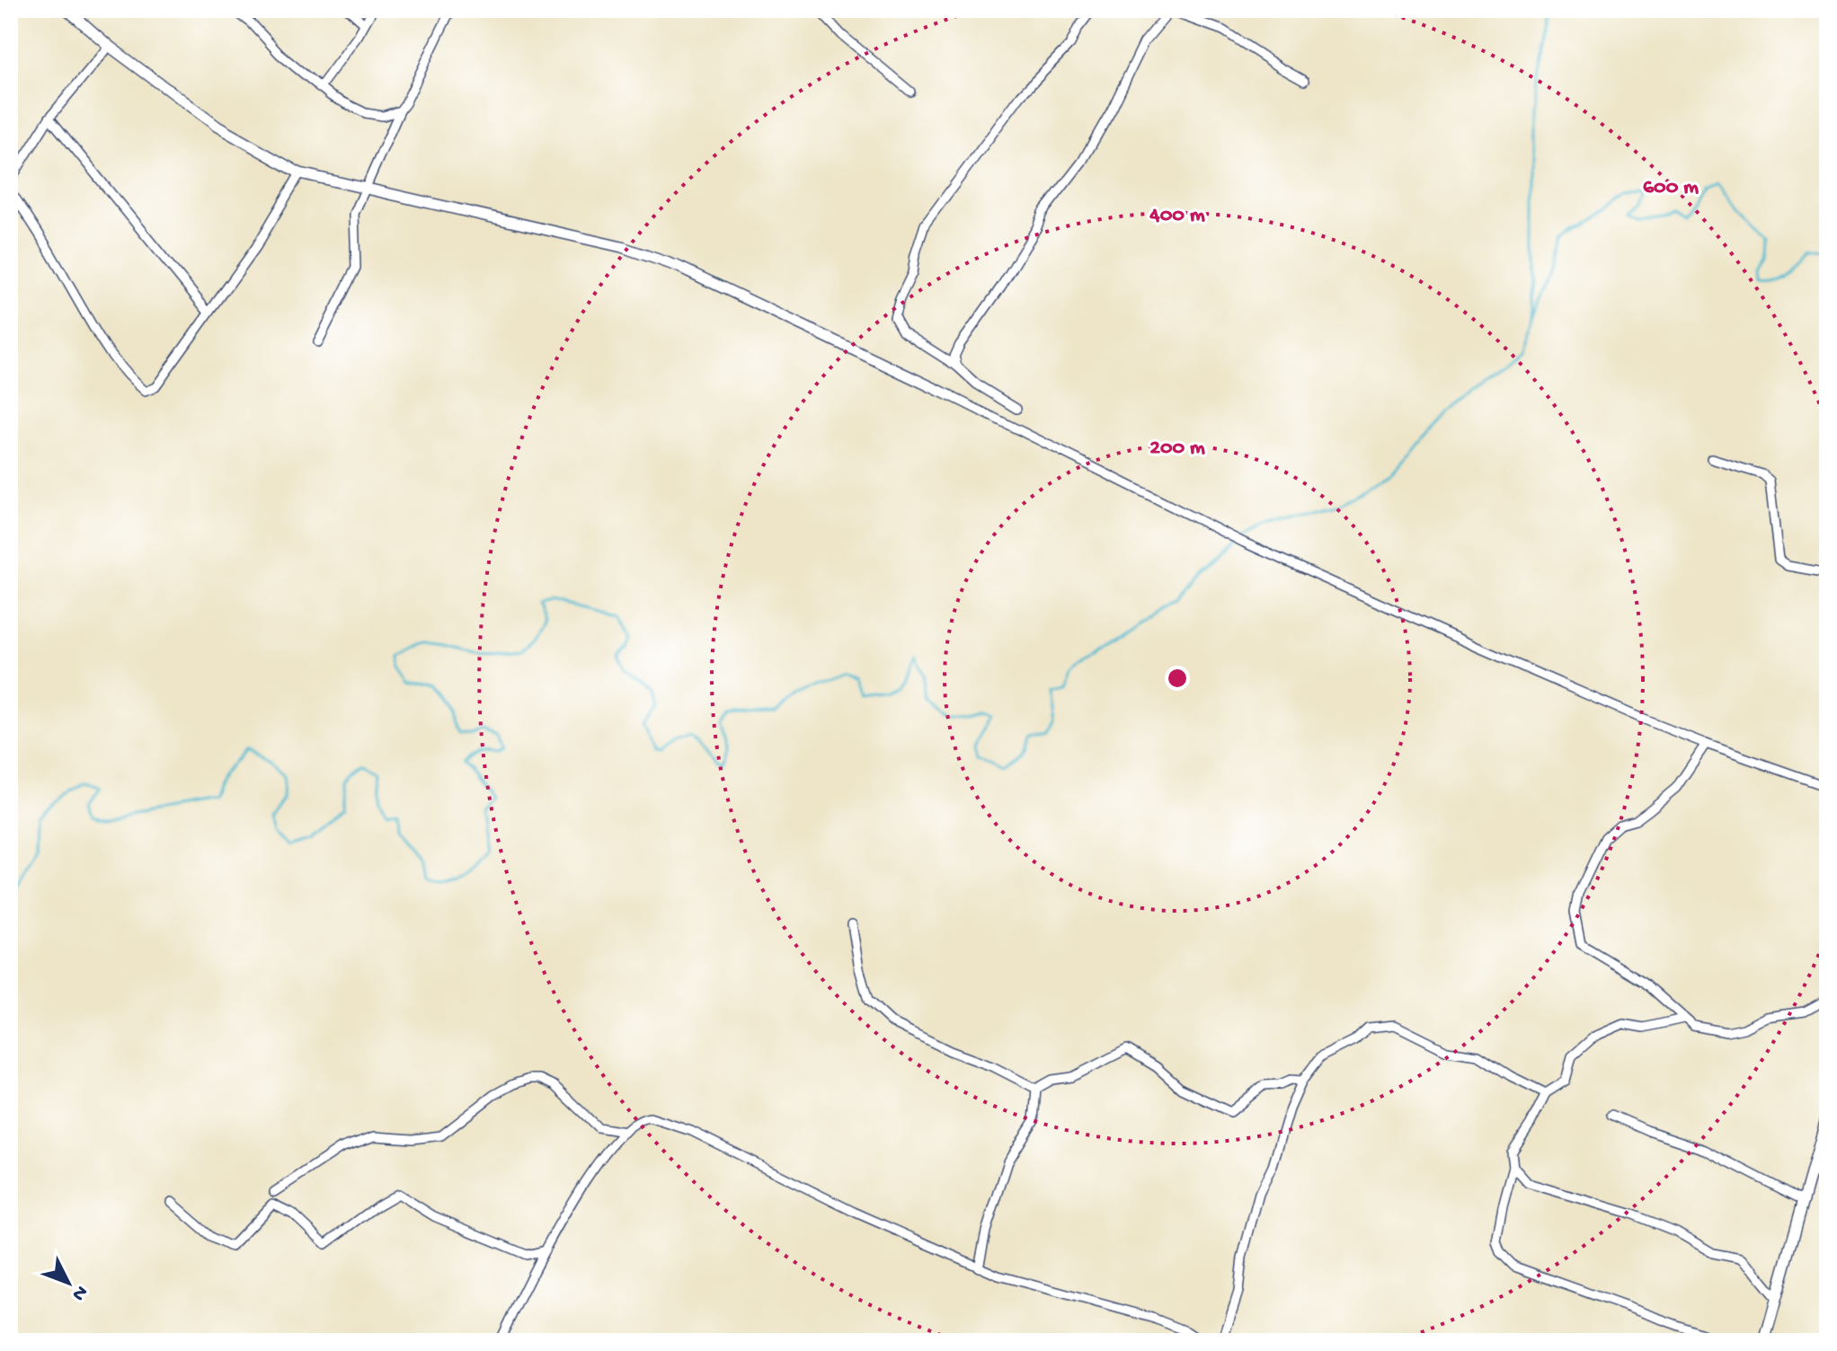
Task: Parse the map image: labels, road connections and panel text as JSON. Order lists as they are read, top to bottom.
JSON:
{
  "north": "bottom right",
  "rings": ["600 m", "400 m", "200 m"]
}
